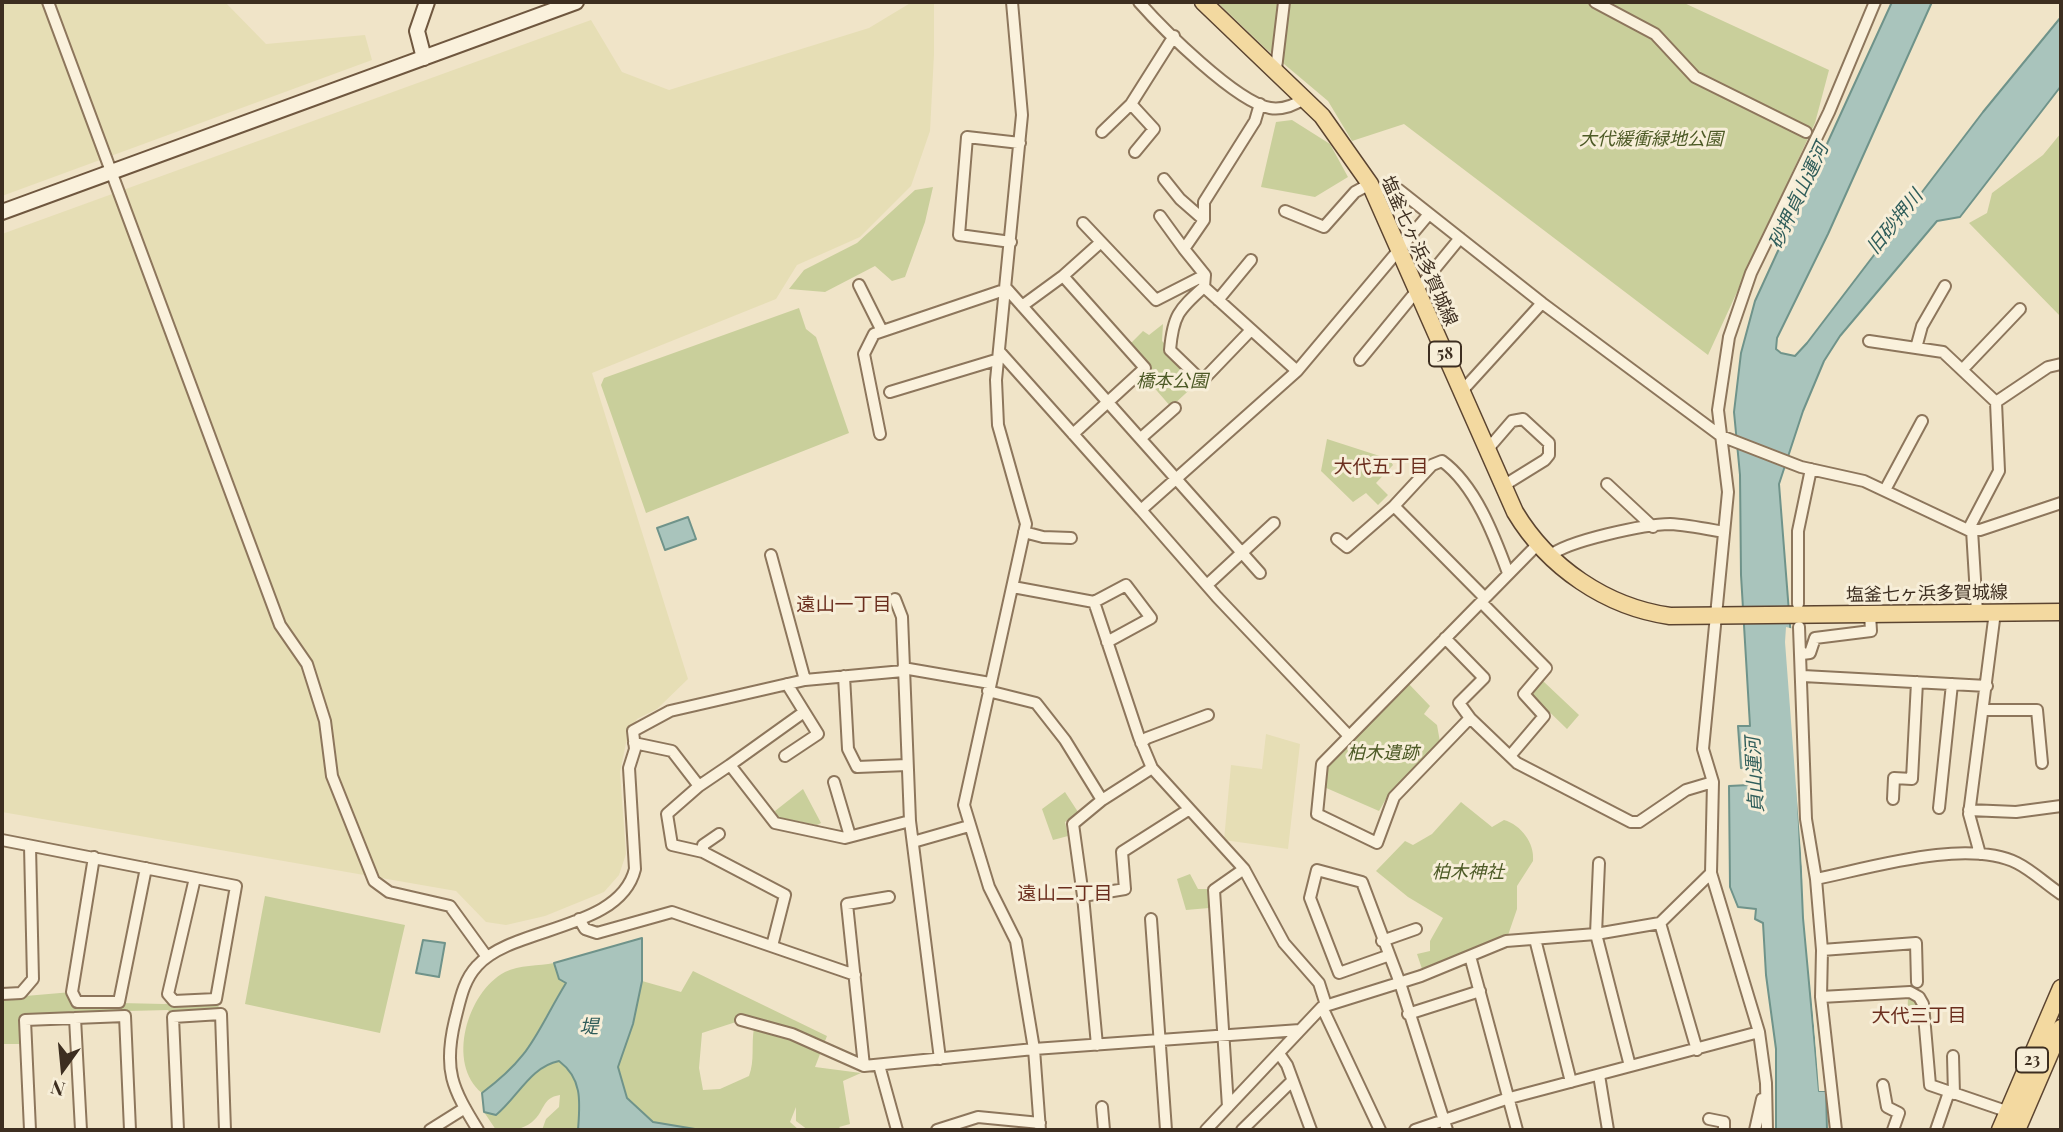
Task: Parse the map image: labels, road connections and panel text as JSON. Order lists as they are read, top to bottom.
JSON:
{
  "streets": {
    "main road": ["塩釜七ヶ浜多賀城線", "58", "23"]
  },
  "districts": [
    "大代五丁目",
    "遠山一丁目",
    "遠山二丁目",
    "大代三丁目"
  ],
  "water": [
    "砂押貞山運河",
    "旧砂押川",
    "貞山運河",
    "堤"
  ],
  "parks": [
    "大代緩衝緑地公園",
    "橋本公園",
    "柏木遺跡",
    "柏木神社"
  ],
  "north": "bottom"
}
